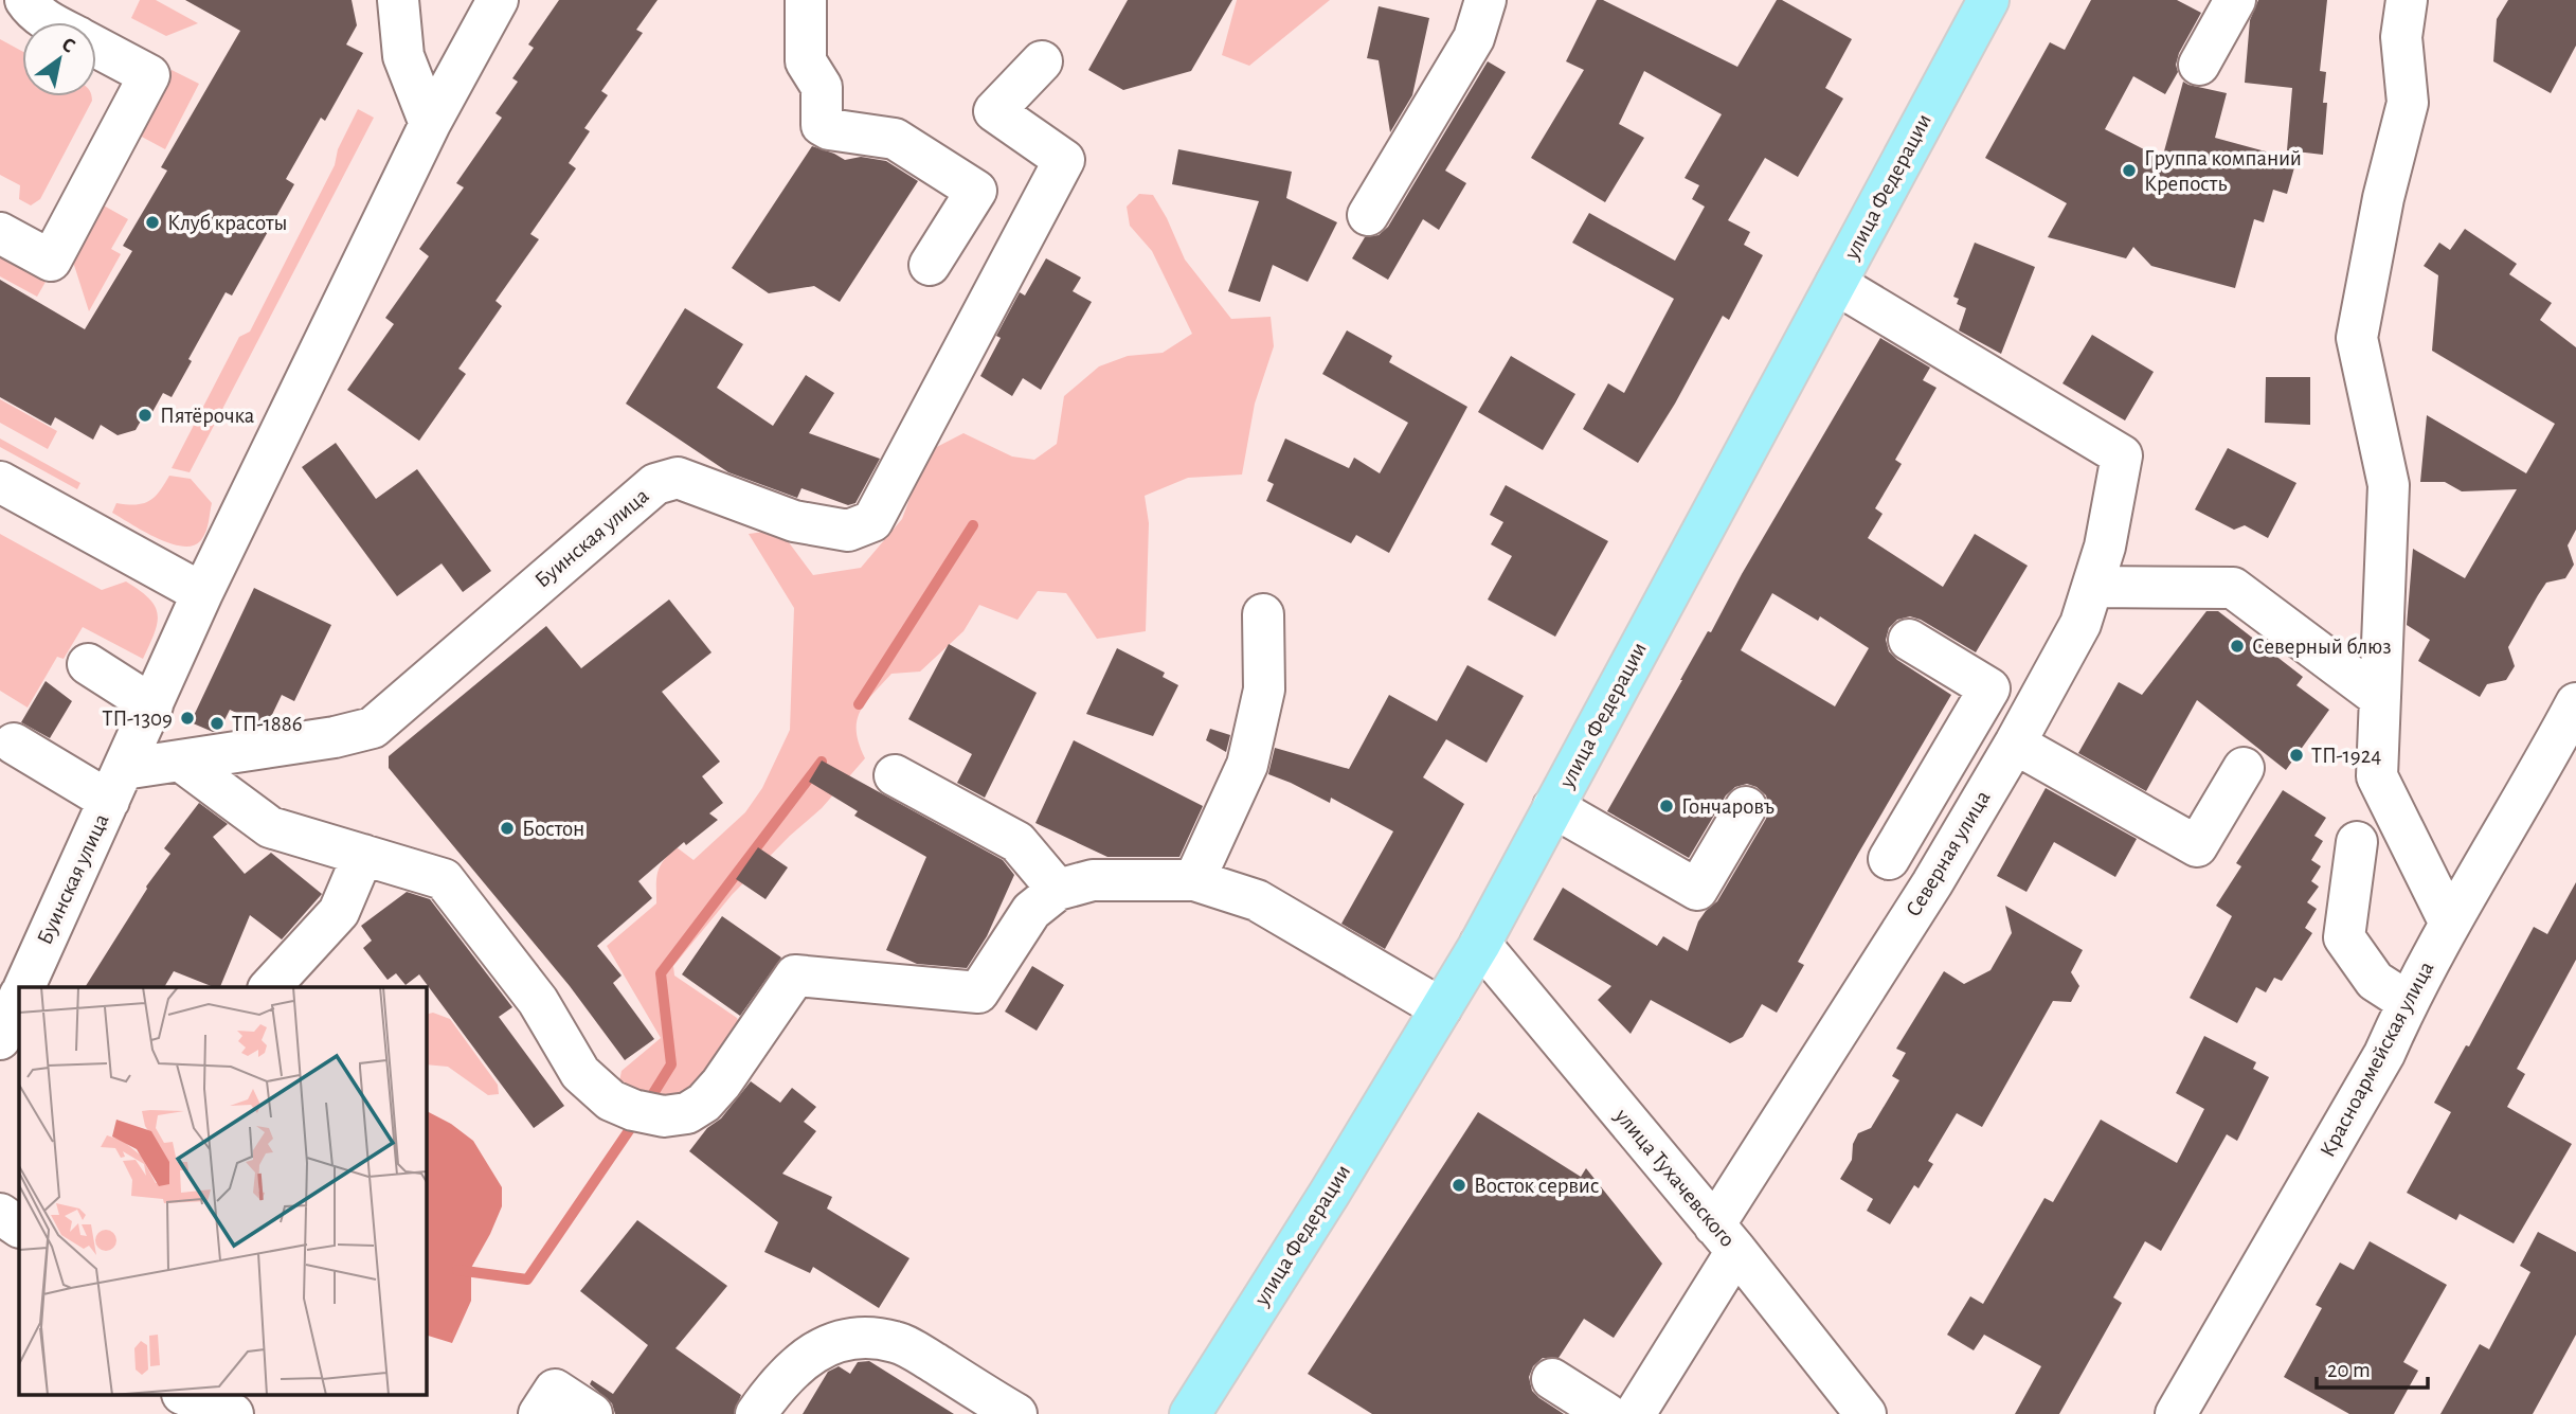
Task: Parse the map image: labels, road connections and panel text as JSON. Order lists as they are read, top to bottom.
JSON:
{
  "streets": {
    "main road": ["улица Федерации"],
    "street": [
      "Буинская улица",
      "Северная улица",
      "Красноармейская улица",
      "улица Тухачевского"
    ]
  },
  "crossings": [
    ["улица Федерации", "Северная улица"],
    ["улица Федерации", "улица Тухачевского"],
    ["Северная улица", "улица Тухачевского"]
  ],
  "places": [
    "Группа компаний Крепость",
    "Клуб красоты",
    "Пятёрочка",
    "Северный блюз",
    "ТП-1309",
    "ТП-1886",
    "ТП-1924",
    "Гончаровъ",
    "Бостон",
    "Восток сервис"
  ],
  "scale_bar": "20 m",
  "north": "top right"
}
